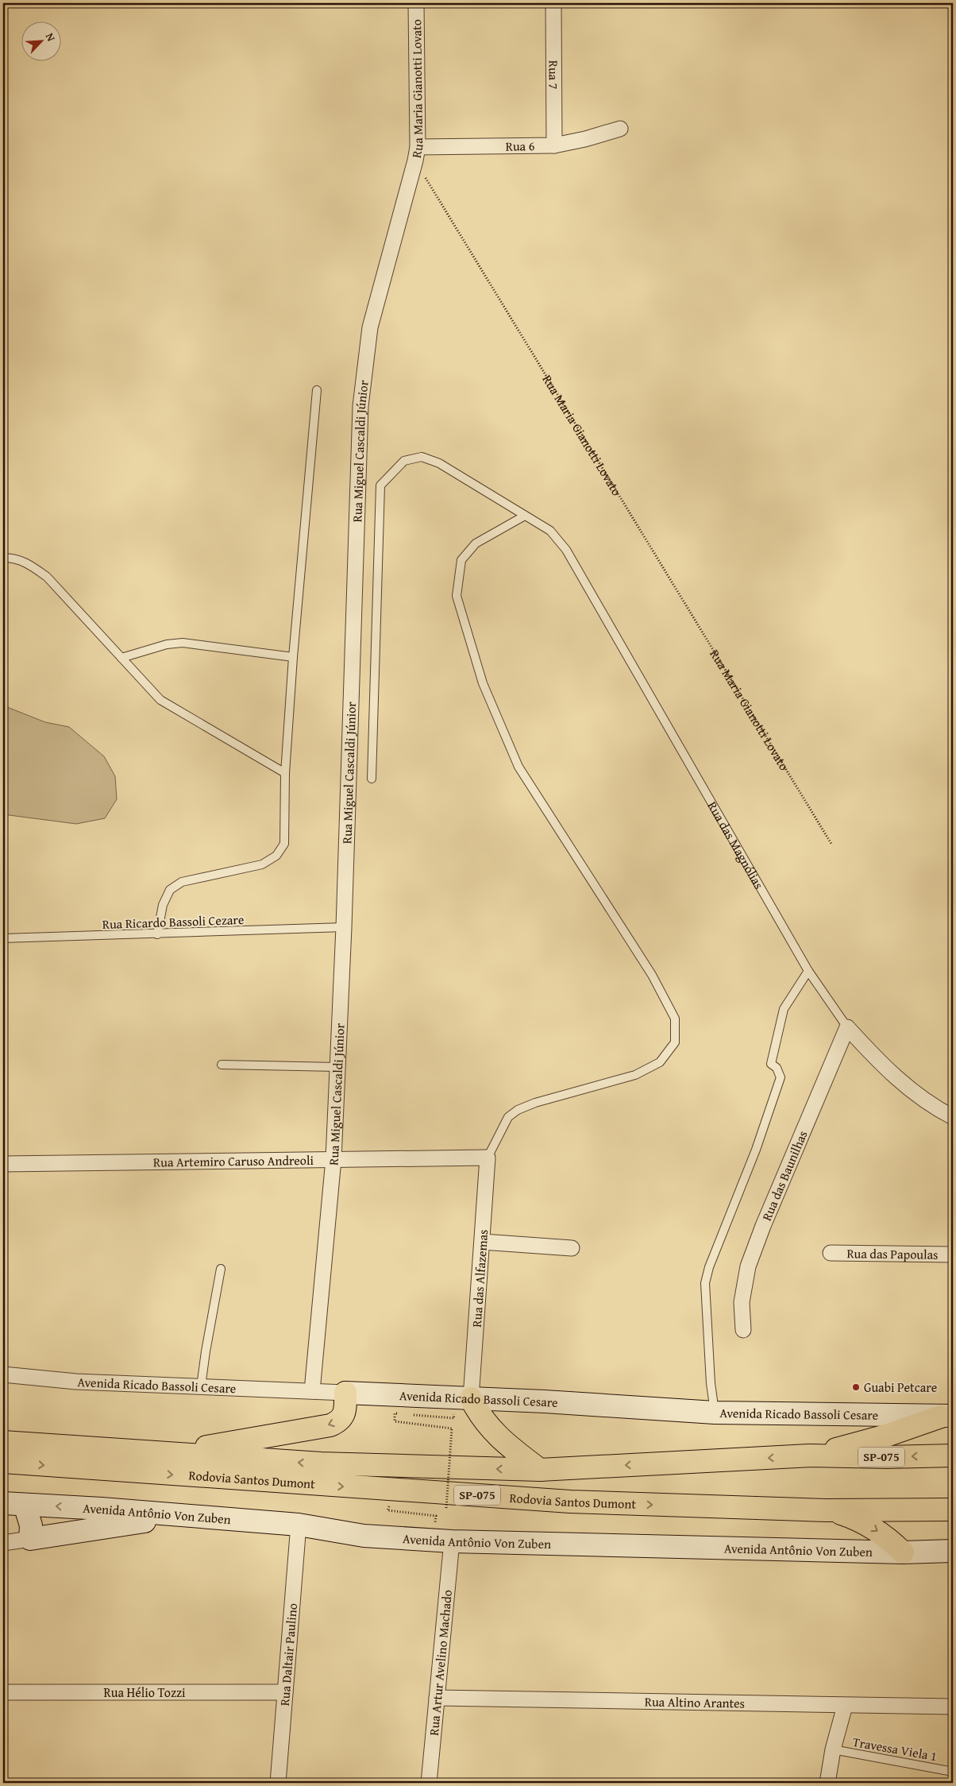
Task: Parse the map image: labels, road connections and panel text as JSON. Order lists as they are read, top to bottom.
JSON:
{
  "streets": {
    "highway": ["SP-075", "Rodovia Santos Dumont"],
    "street": [
      "Rua 7",
      "Rua Maria Gianotti Lovato",
      "Rua 6",
      "Rua Miguel Cascaldi Júnior",
      "Rua das Magnólias",
      "Rua Artemiro Caruso Andreoli",
      "Rua das Baunilhas",
      "Rua das Papoulas",
      "Rua das Alfazemas",
      "Avenida Ricado Bassoli Cesare",
      "Avenida Antônio Von Zuben",
      "Rua Daltair Paulino",
      "Rua Artur Avelino Machado",
      "Rua Hélio Tozzi",
      "Rua Altino Arantes"
    ],
    "lane": ["Rua Ricardo Bassoli Cezare", "Travessa Viela 1"]
  },
  "crossings": [
    ["Rua 7", "Rua 6"],
    ["Rua Maria Gianotti Lovato", "Rua 6"],
    ["Rua Maria Gianotti Lovato", "Rua Miguel Cascaldi Júnior"],
    ["Rua 6", "Rua Miguel Cascaldi Júnior"],
    ["Rua Miguel Cascaldi Júnior", "Rua Ricardo Bassoli Cezare"],
    ["Rua Miguel Cascaldi Júnior", "Rua Artemiro Caruso Andreoli"],
    ["Rua Miguel Cascaldi Júnior", "Avenida Ricado Bassoli Cesare"],
    ["Rua das Magnólias", "Rua das Baunilhas"],
    ["Rua Artemiro Caruso Andreoli", "Rua das Alfazemas"],
    ["Rua das Alfazemas", "Avenida Ricado Bassoli Cesare"],
    ["Avenida Antônio Von Zuben", "Rua Daltair Paulino"],
    ["Avenida Antônio Von Zuben", "Rua Artur Avelino Machado"],
    ["Rua Daltair Paulino", "Rua Hélio Tozzi"],
    ["Rua Artur Avelino Machado", "Rua Altino Arantes"]
  ],
  "places": ["Guabi Petcare"],
  "north": "top right"
}
